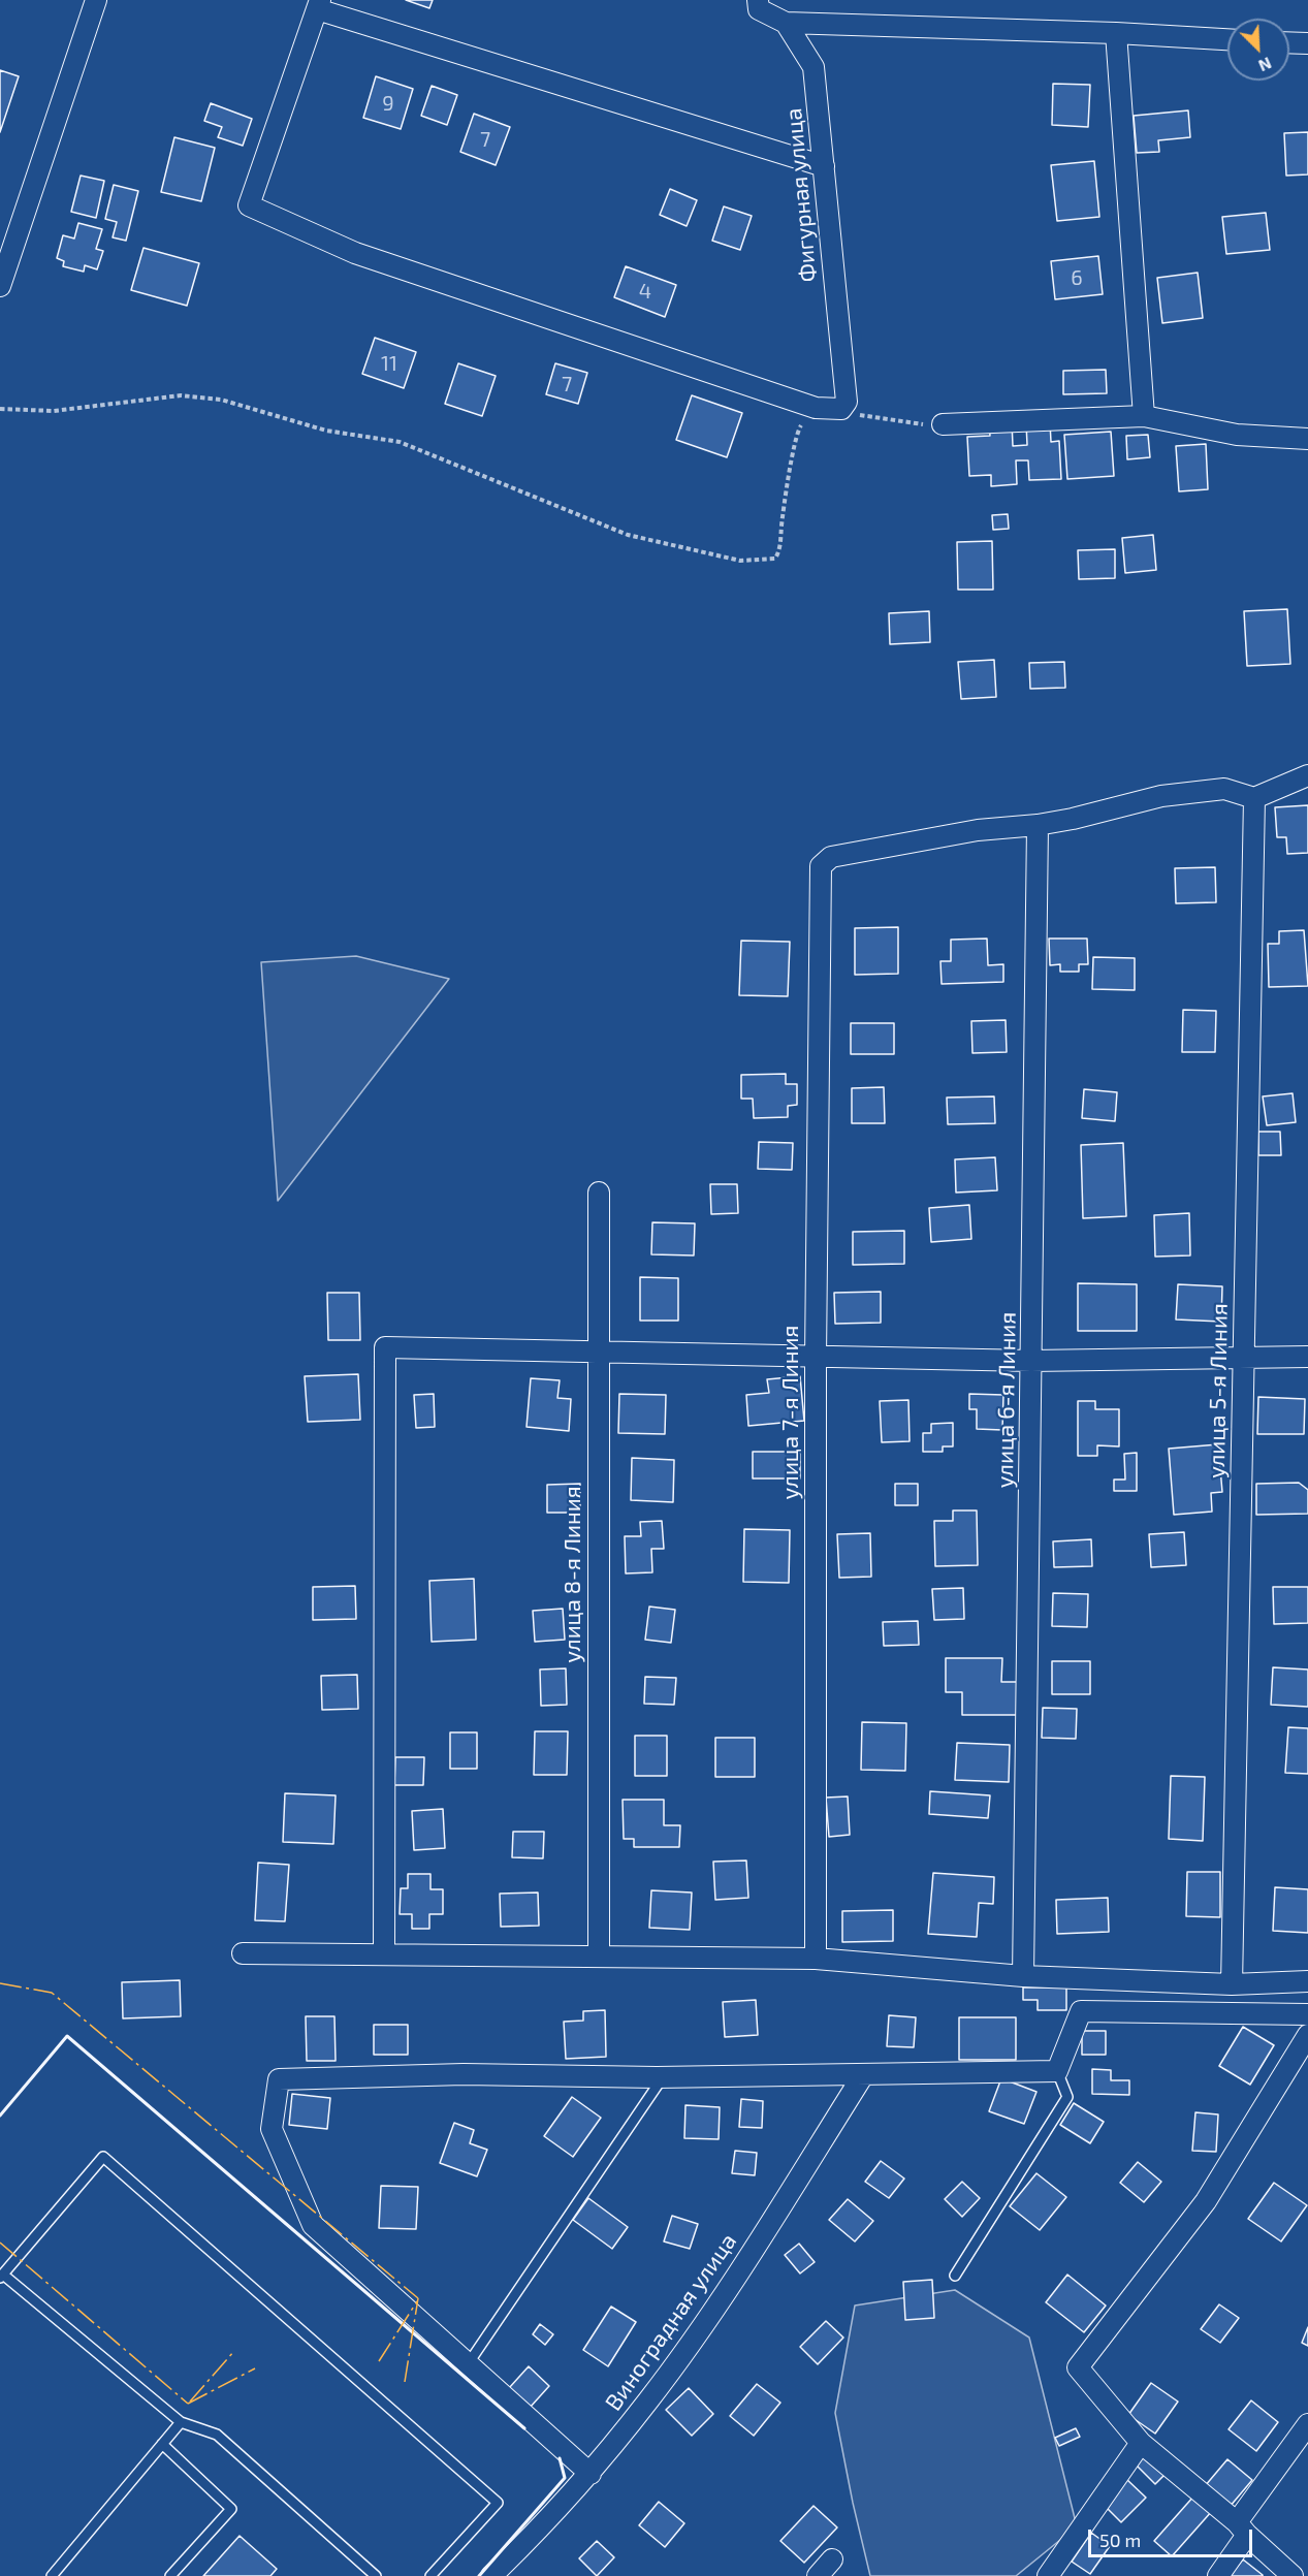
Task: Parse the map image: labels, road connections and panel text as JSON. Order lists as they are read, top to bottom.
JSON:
{
  "streets": {
    "street": [
      "Фигурная улица",
      "улица 5-я Линия",
      "улица 6-я Линия",
      "улица 7-я Линия",
      "улица 8-я Линия",
      "Виноградная улица"
    ]
  },
  "crossings": [
    ["улица 6-я Линия", "улица 7-я Линия"]
  ],
  "house_numbers": [
    "9",
    "7",
    "6",
    "4",
    "11",
    "7"
  ],
  "scale_bar": "50 m",
  "north": "bottom right"
}
